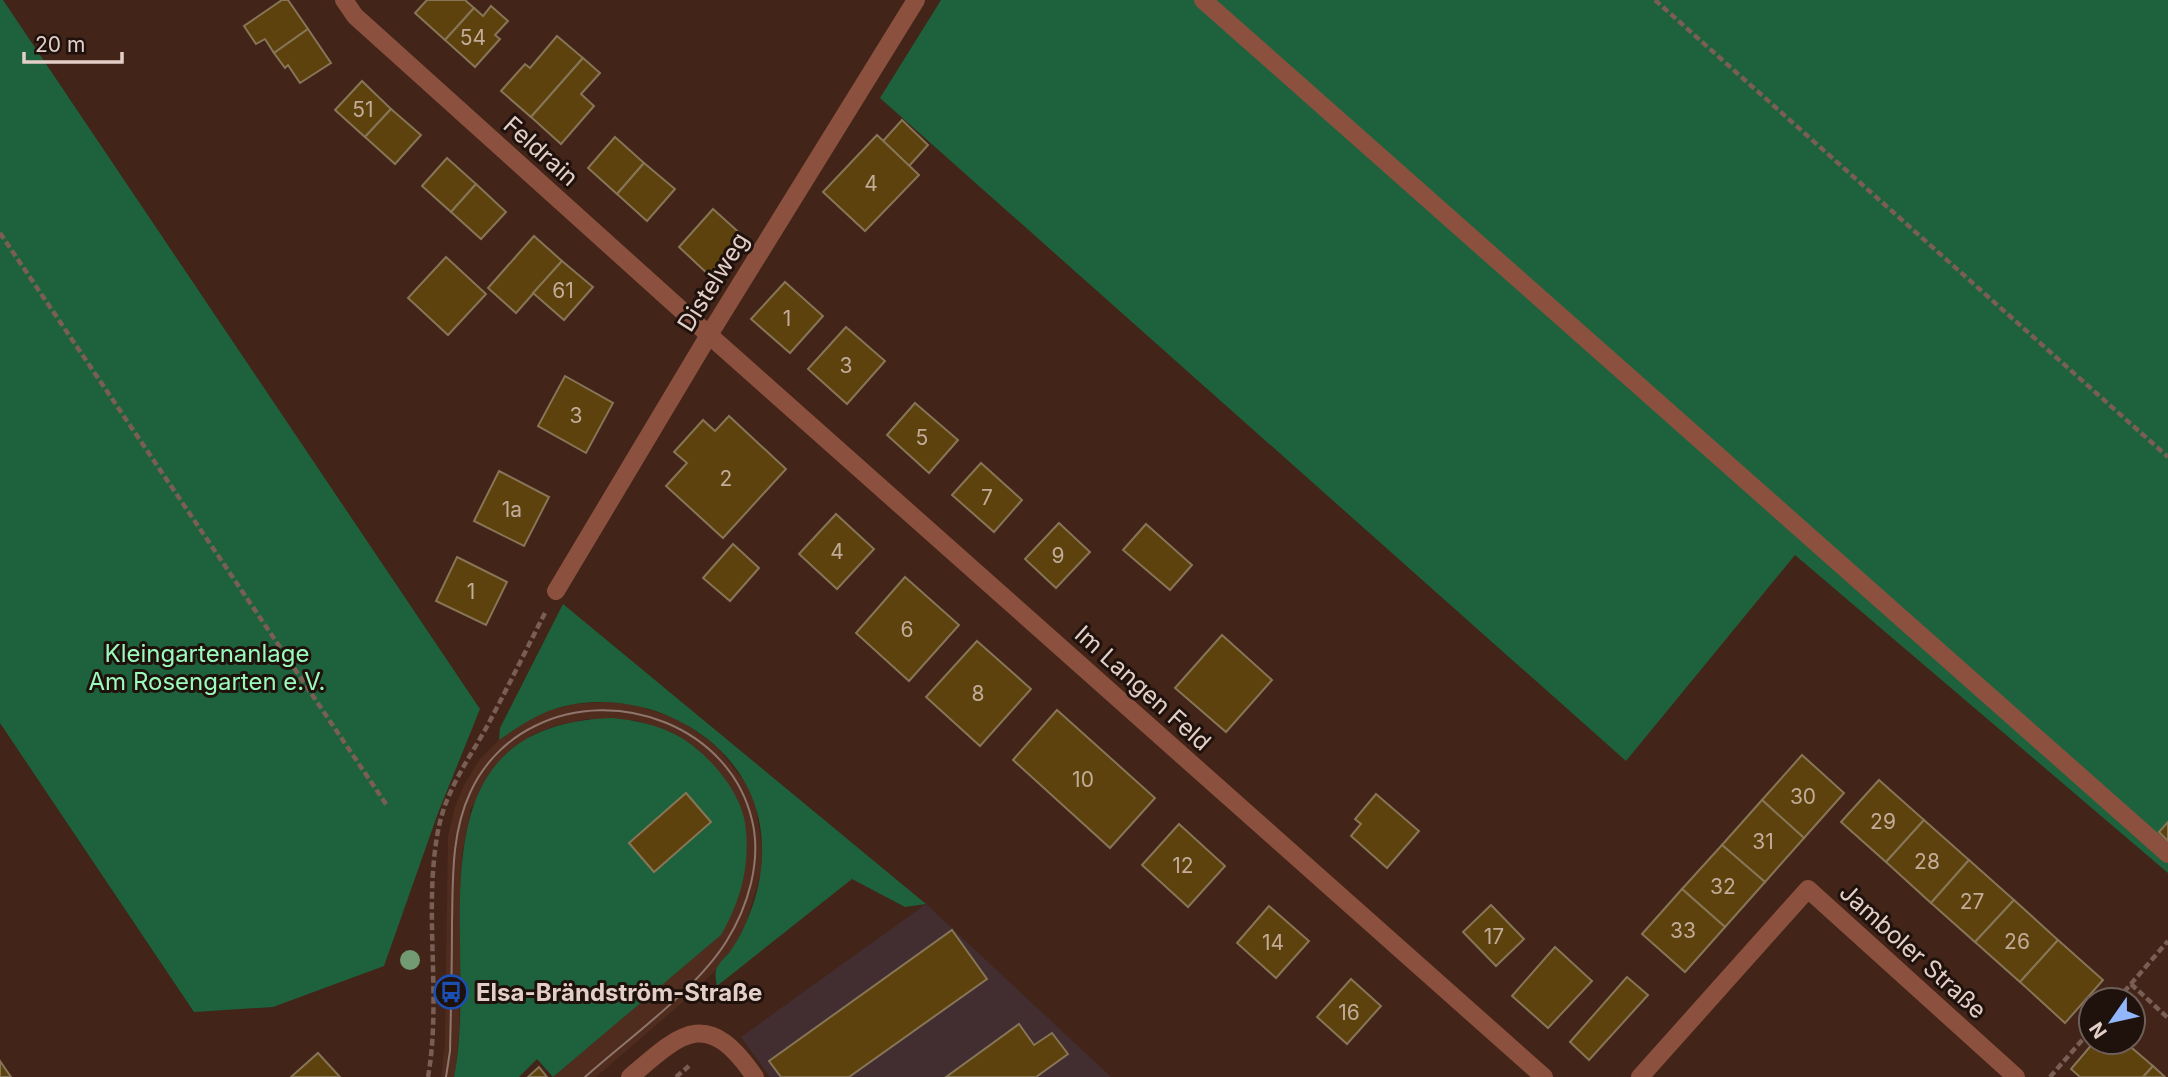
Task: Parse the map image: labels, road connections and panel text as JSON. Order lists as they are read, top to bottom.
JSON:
{
  "streets": {
    "street": [
      "Feldrain",
      "Distelweg",
      "Im Langen Feld",
      "Jamboler Straße"
    ]
  },
  "crossings": [
    ["Feldrain", "Distelweg"],
    ["Feldrain", "Im Langen Feld"],
    ["Distelweg", "Im Langen Feld"]
  ],
  "parks": ["Kleingartenanlage Am Rosengarten e.V."],
  "places": {
    "bus stop": ["Elsa-Brändström-Straße"]
  },
  "house_numbers": [
    "54",
    "51",
    "4",
    "61",
    "1",
    "3",
    "3",
    "5",
    "2",
    "7",
    "1a",
    "4",
    "9",
    "1",
    "6",
    "8",
    "10",
    "30",
    "29",
    "31",
    "28",
    "12",
    "32",
    "27",
    "33",
    "17",
    "26",
    "14",
    "16"
  ],
  "scale_bar": "20 m",
  "north": "bottom left"
}
